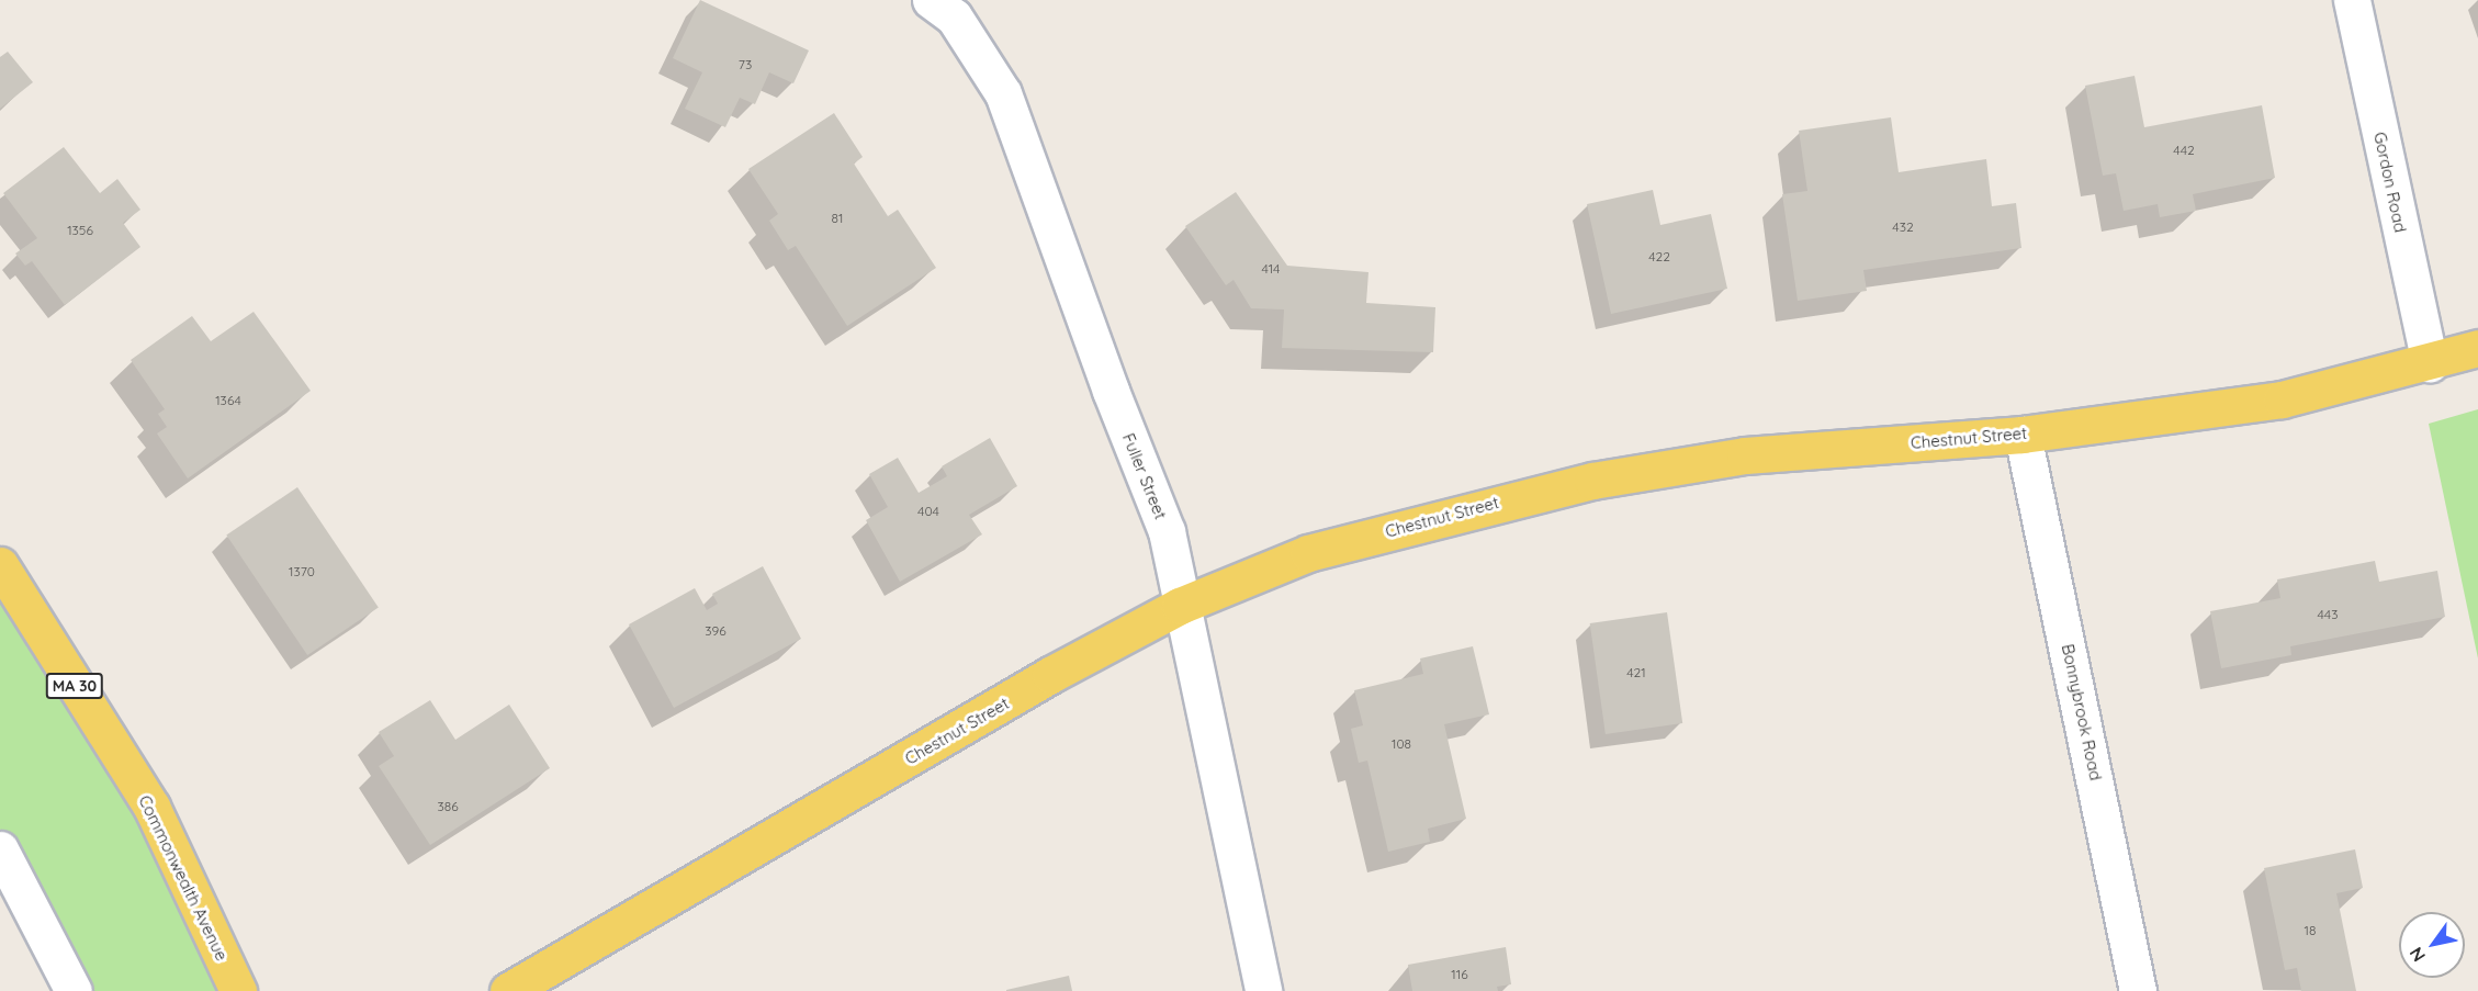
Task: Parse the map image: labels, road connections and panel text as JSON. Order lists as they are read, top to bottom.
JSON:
{
  "streets": {
    "main road": ["Chestnut Street", "MA 30", "Commonwealth Avenue"],
    "street": ["Gordon Road", "Fuller Street", "Bonnybrook Road"]
  },
  "crossings": [
    ["Gordon Road", "Chestnut Street"],
    ["Chestnut Street", "Fuller Street"],
    ["Chestnut Street", "Bonnybrook Road"]
  ],
  "house_numbers": [
    "73",
    "442",
    "81",
    "432",
    "1356",
    "422",
    "414",
    "1364",
    "404",
    "1370",
    "443",
    "396",
    "421",
    "108",
    "386",
    "18",
    "116"
  ],
  "north": "bottom left"
}
